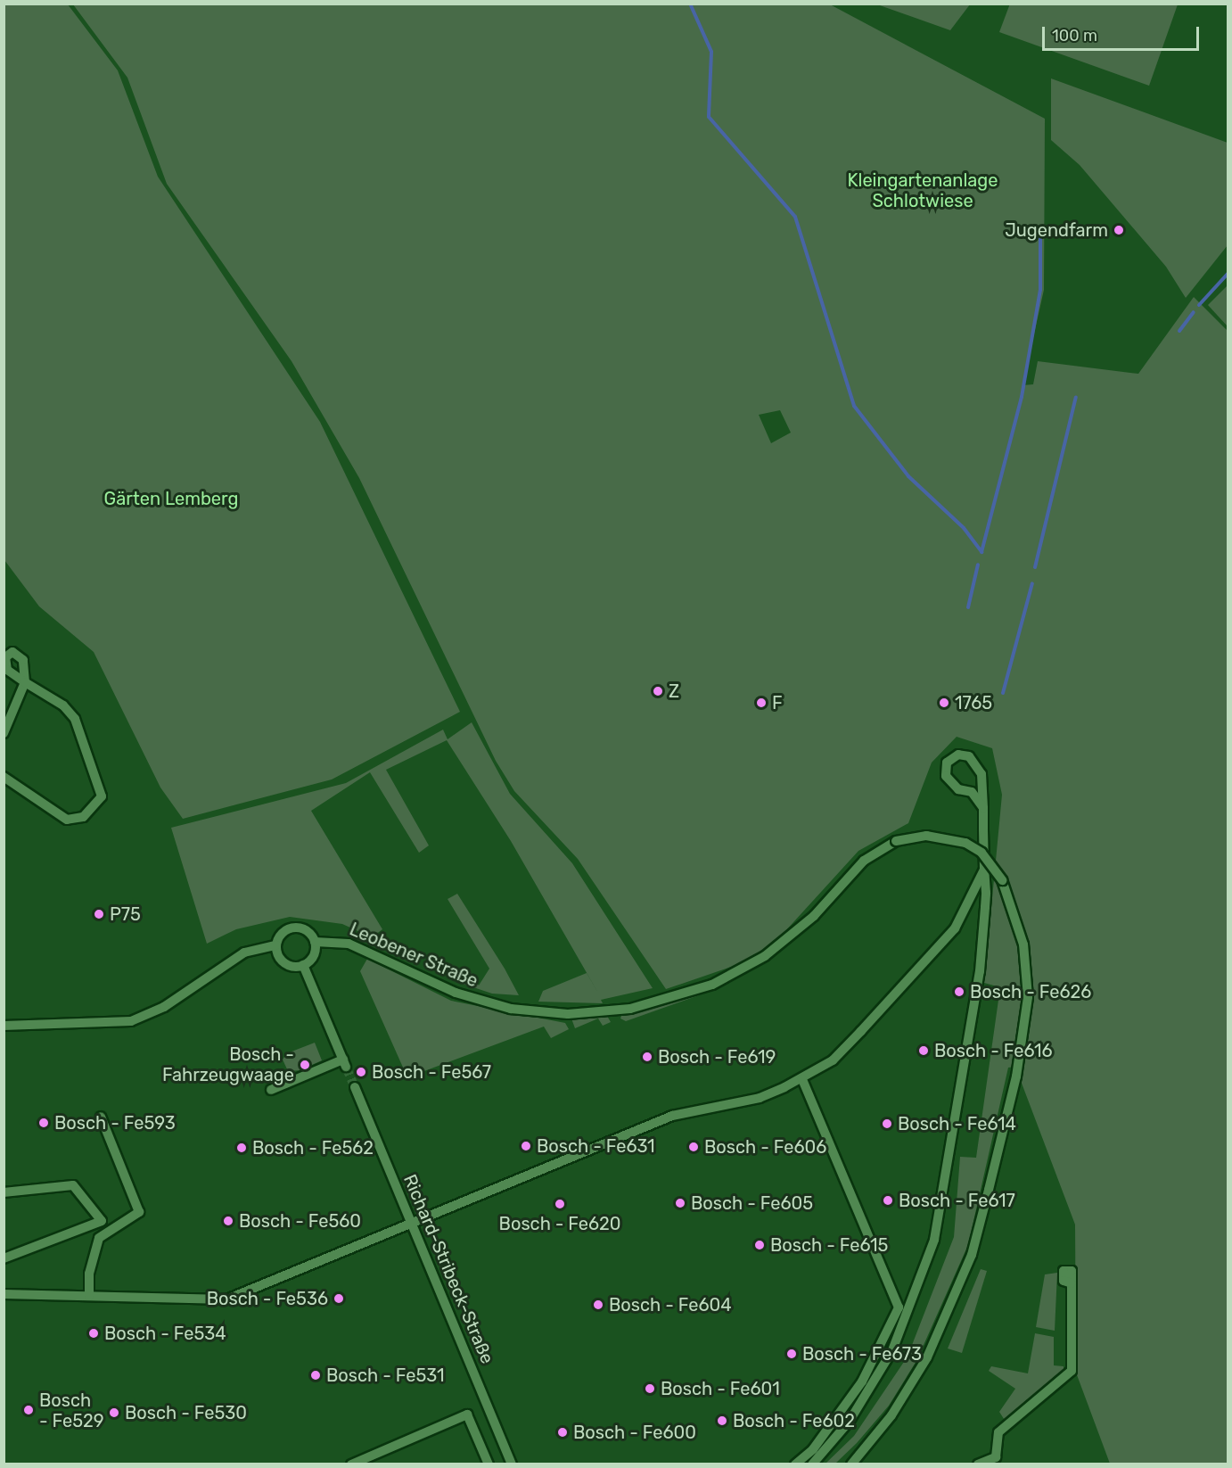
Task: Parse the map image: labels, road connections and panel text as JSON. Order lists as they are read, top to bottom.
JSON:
{
  "streets": {
    "street": ["Leobener Straße", "Richard-Stribeck-Straße"]
  },
  "parks": ["Kleingartenanlage Schlotwiese", "Gärten Lemberg"],
  "places": [
    "Jugendfarm",
    "Z",
    "F",
    "1765",
    "P75",
    "Bosch - Fe626",
    "Bosch - Fe616",
    "Bosch - Fe619",
    "Bosch - Fahrzeugwaage",
    "Bosch - Fe567",
    "Bosch - Fe593",
    "Bosch - Fe614",
    "Bosch - Fe631",
    "Bosch - Fe606",
    "Bosch - Fe562",
    "Bosch - Fe617",
    "Bosch - Fe605",
    "Bosch - Fe620",
    "Bosch - Fe560",
    "Bosch - Fe615",
    "Bosch - Fe536",
    "Bosch - Fe604",
    "Bosch - Fe534",
    "Bosch - Fe673",
    "Bosch - Fe531",
    "Bosch - Fe601",
    "Bosch - Fe529",
    "Bosch - Fe530",
    "Bosch - Fe602",
    "Bosch - Fe600"
  ],
  "scale_bar": "100 m"
}
